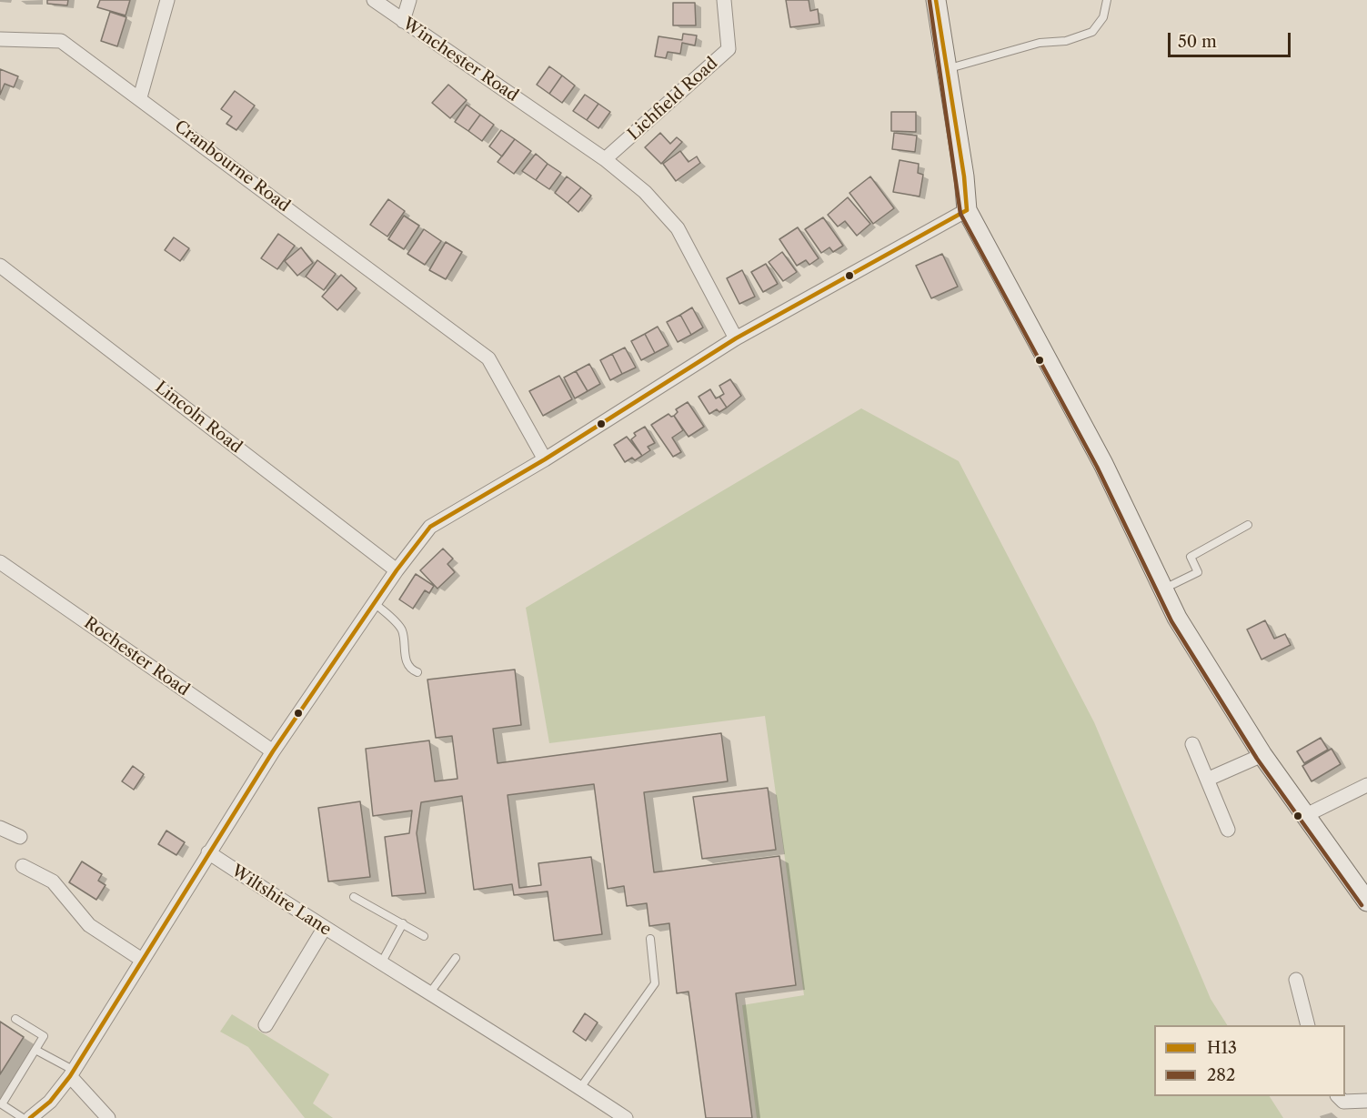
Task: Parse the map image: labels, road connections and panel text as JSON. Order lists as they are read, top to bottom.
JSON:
{
  "streets": {
    "street": [
      "Winchester Road",
      "Lichfield Road",
      "Cranbourne Road",
      "Lincoln Road",
      "Rochester Road",
      "Wiltshire Lane"
    ]
  },
  "crossings": [
    ["Winchester Road", "Lichfield Road"]
  ],
  "lines": ["transit line H13", "transit line 282"],
  "legend": ["H13", "282"],
  "scale_bar": "50 m"
}
